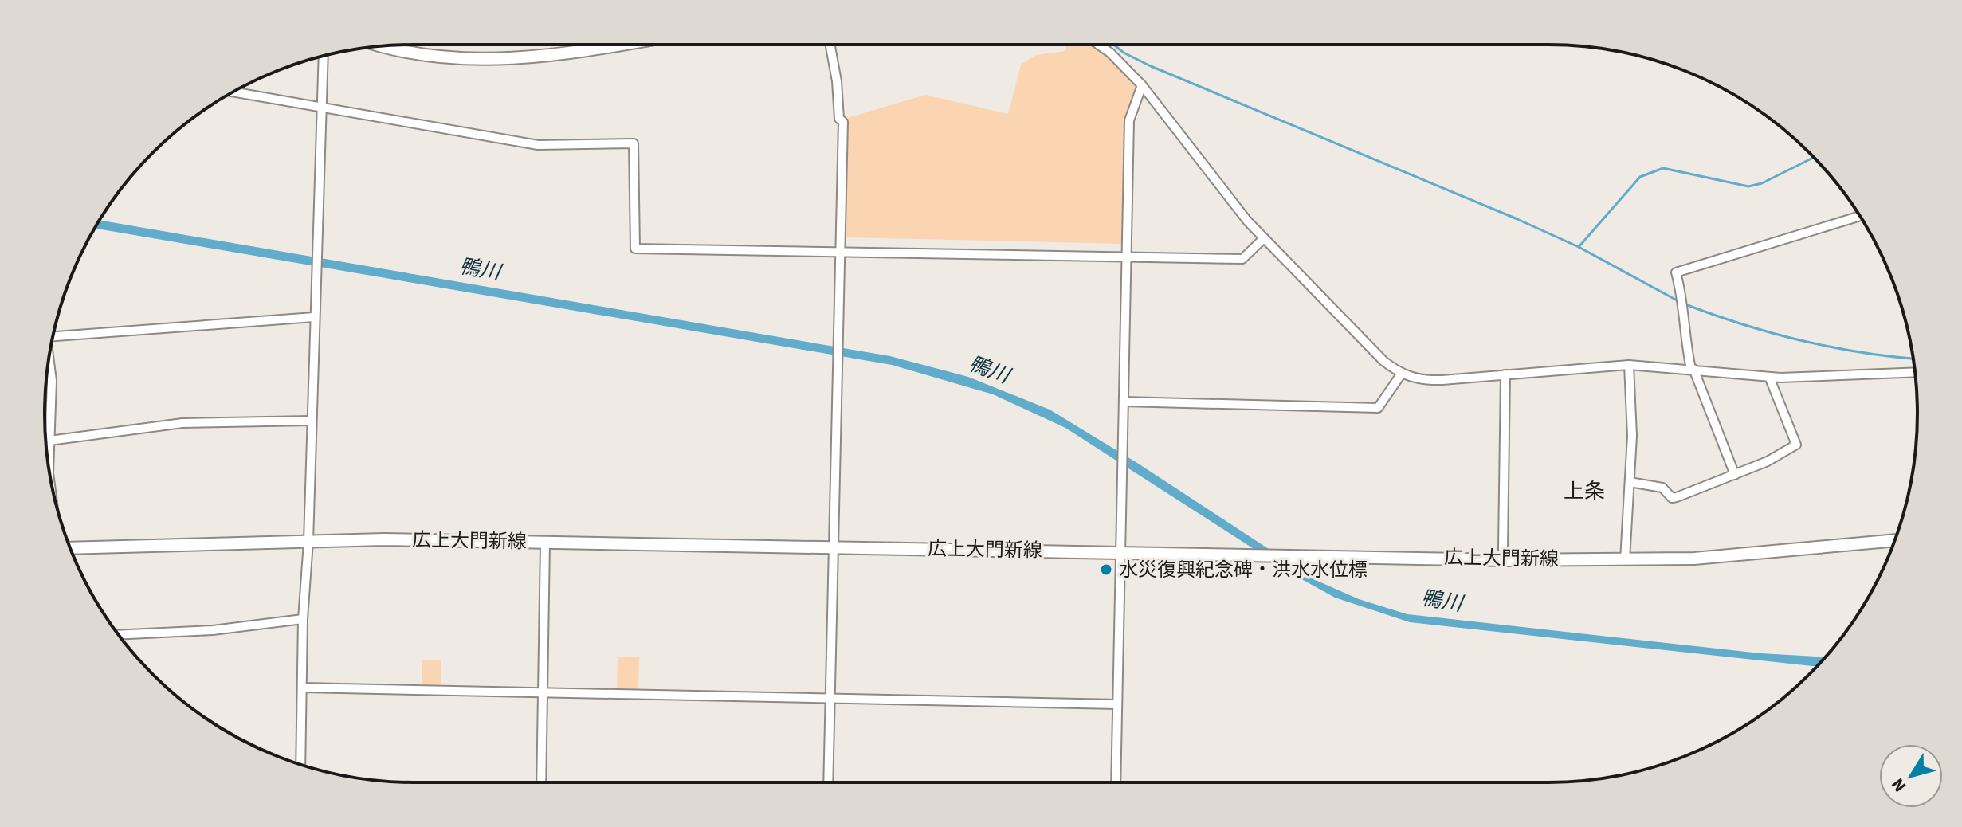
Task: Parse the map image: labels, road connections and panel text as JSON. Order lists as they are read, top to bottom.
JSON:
{
  "streets": {
    "main road": ["広上大門新線"]
  },
  "districts": ["上条"],
  "water": ["鴨川"],
  "places": ["水災復興紀念碑・洪水水位標"],
  "north": "bottom left"
}
